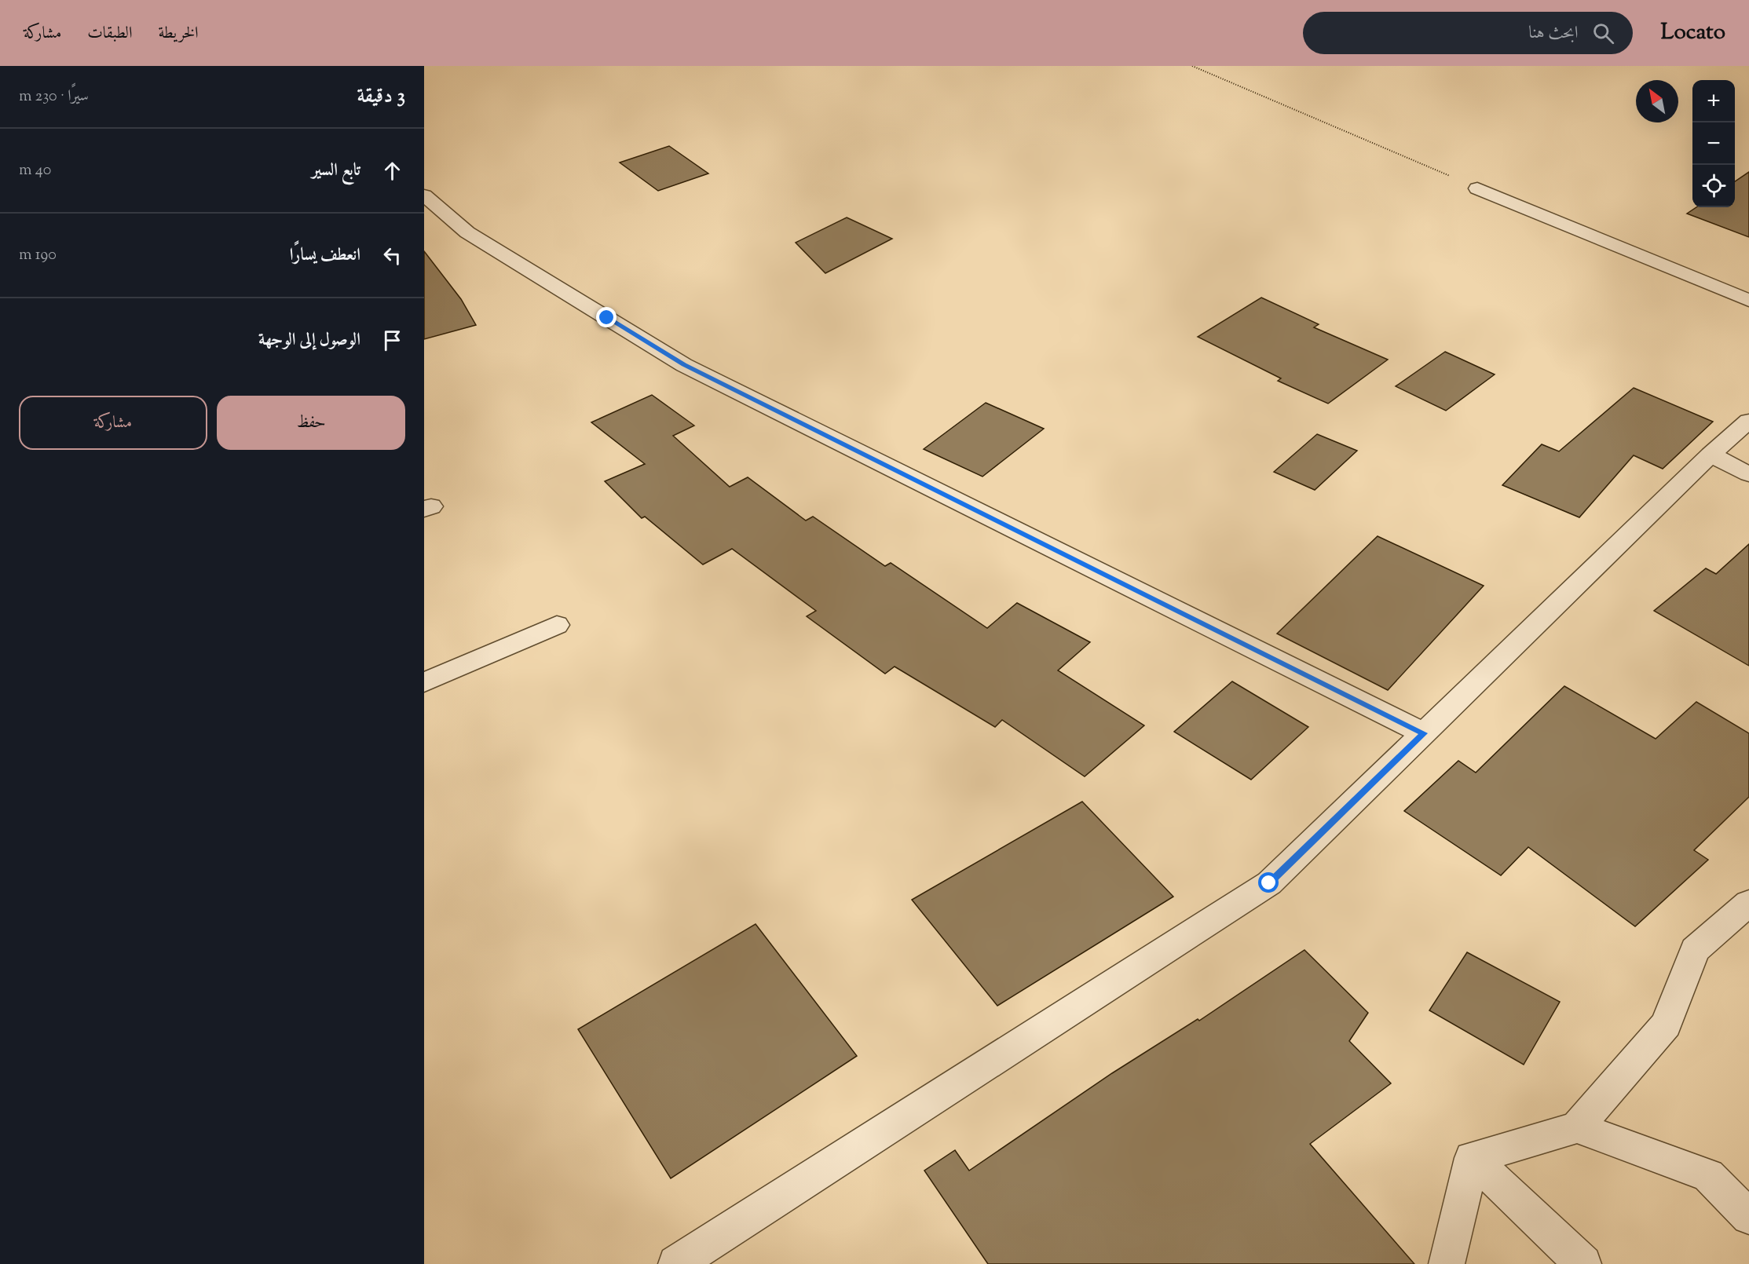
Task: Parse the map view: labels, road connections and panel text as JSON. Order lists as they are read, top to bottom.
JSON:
{
  "north": "top left",
  "page": {
    "header": "Locato",
    "search": "ابحث هنا",
    "nav": ["الخريطة", "الطبقات", "مشاركة"],
    "heading": ["3 دقيقة", "سيرًا · 230 m"],
    "map_buttons": ["+", "−"],
    "list": [
      ["تابع السير", "40 m"],
      ["انعطف يسارًا", "190 m"],
      "الوصول إلى الوجهة"
    ],
    "buttons": ["حفظ", "مشاركة"]
  }
}
